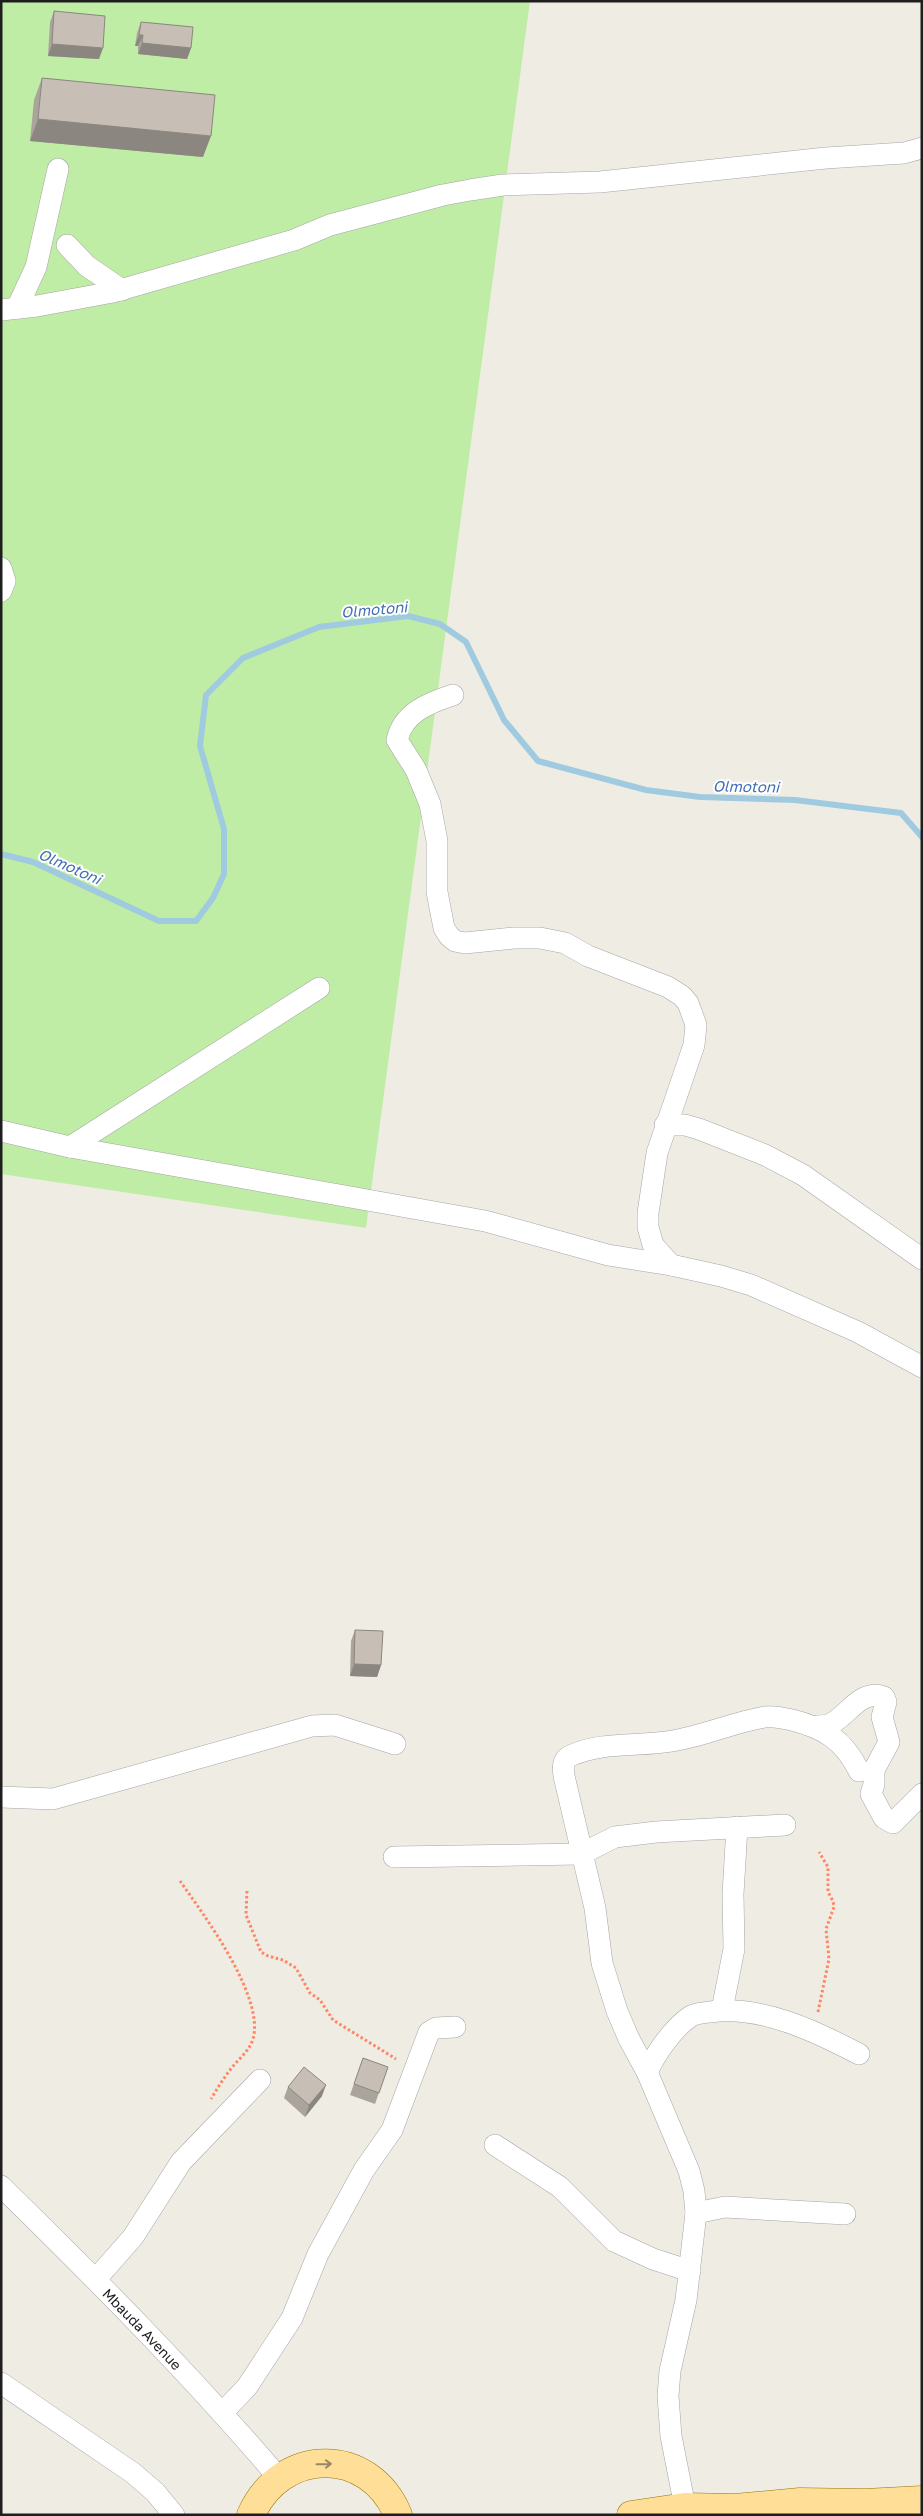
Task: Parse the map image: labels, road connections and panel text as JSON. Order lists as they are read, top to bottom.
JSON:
{
  "streets": {
    "street": ["Mbauda Avenue"]
  },
  "water": ["Olmotoni"]
}
